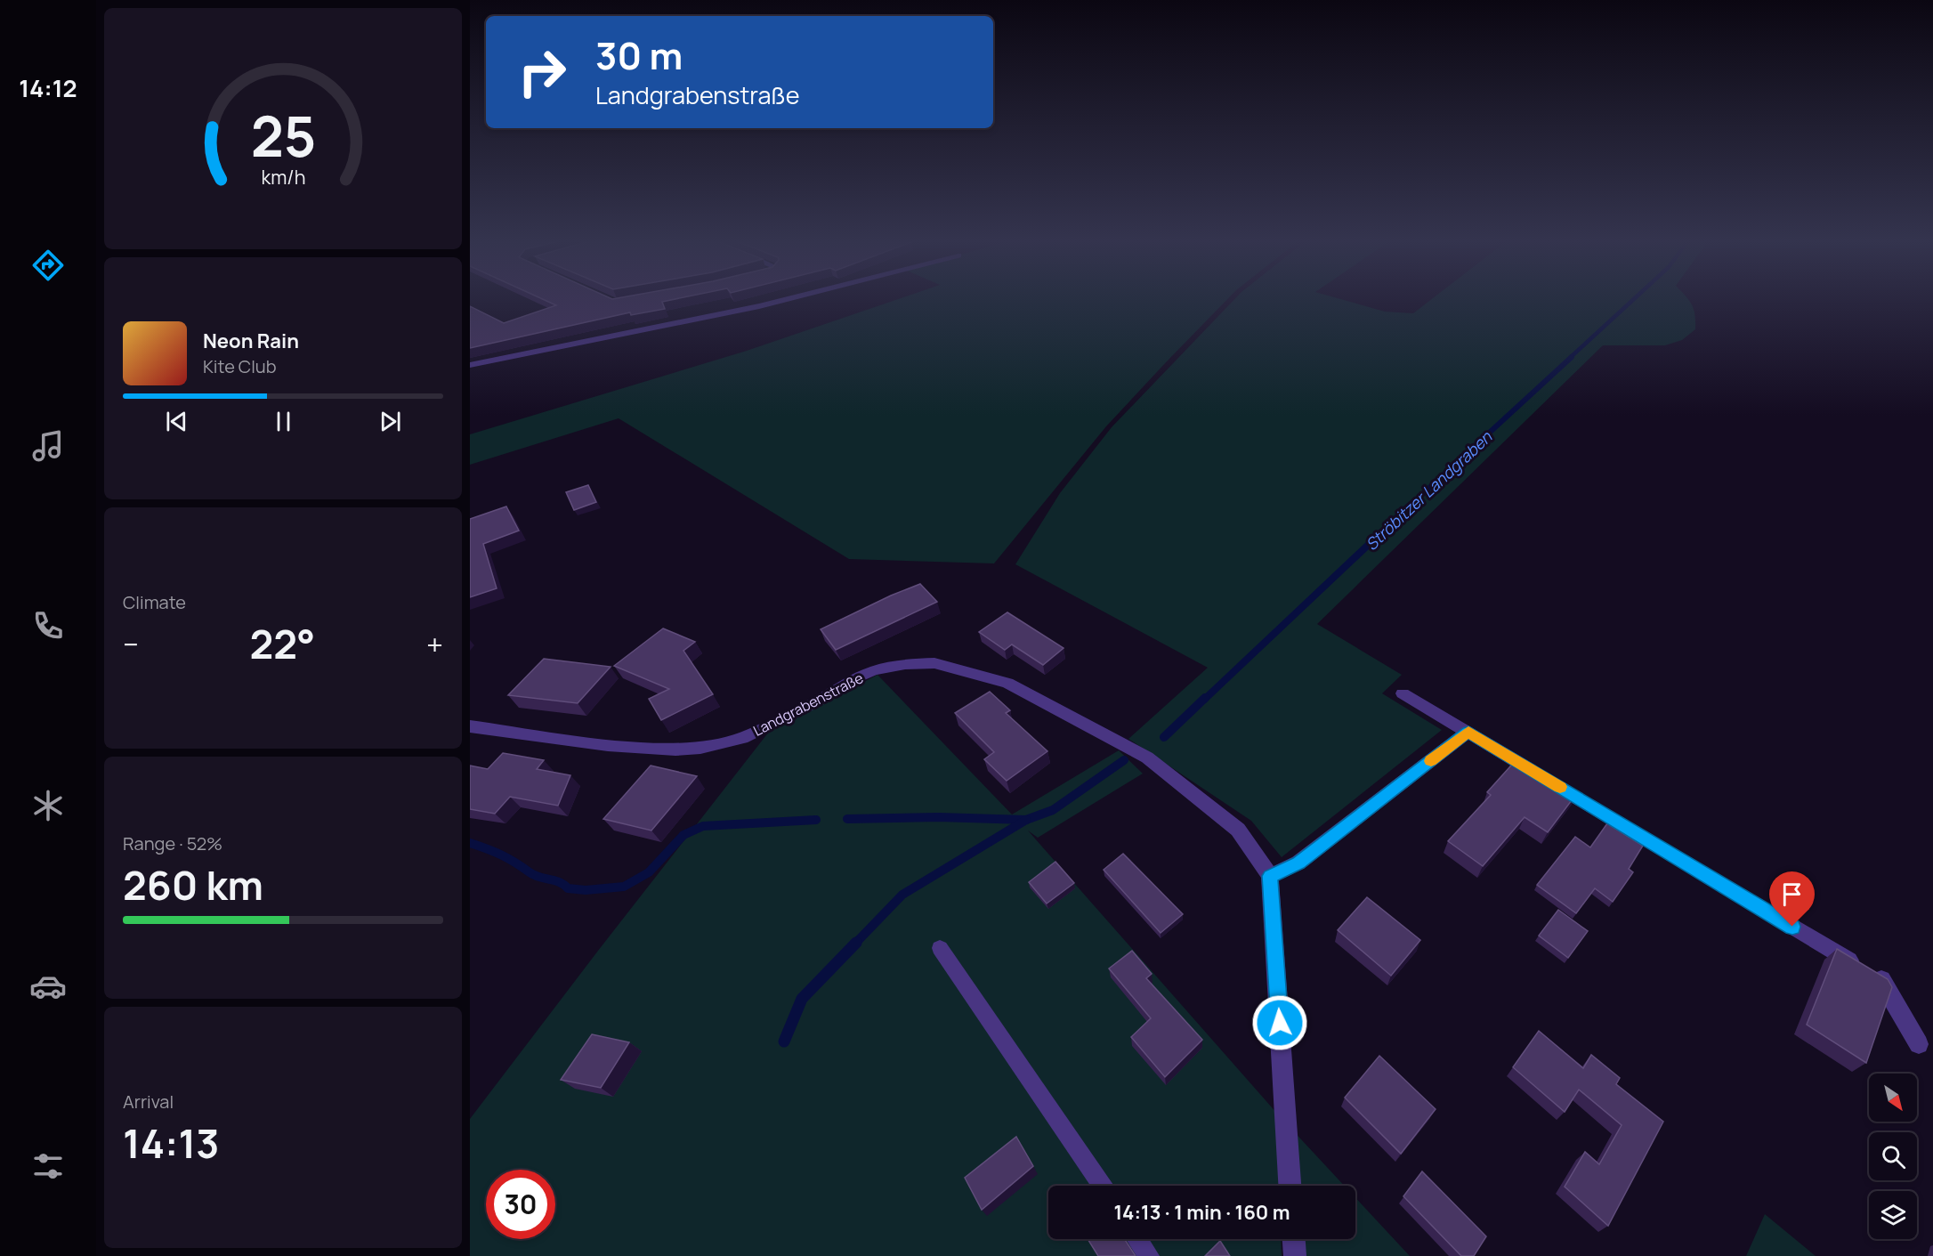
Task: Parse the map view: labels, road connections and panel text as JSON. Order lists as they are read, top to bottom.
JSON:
{
  "streets": {
    "street": ["Landgrabenstraße"]
  },
  "water": ["Ströbitzer Landgraben"],
  "north": "bottom right",
  "page": {
    "tabs": "14:12",
    "turn": ["30 m", "Landgrabenstraße"],
    "song": ["Neon Rain", "Kite Club"],
    "tile": [
      "Climate",
      ["Range · 52%", "260 km"],
      ["Arrival", "14:13"]
    ],
    "heat": ["−", "22°", "+"],
    "limit": "30",
    "trip": "14:13 · 1 min · 160 m",
    "gauge": ["25", "km/h"]
  }
}
